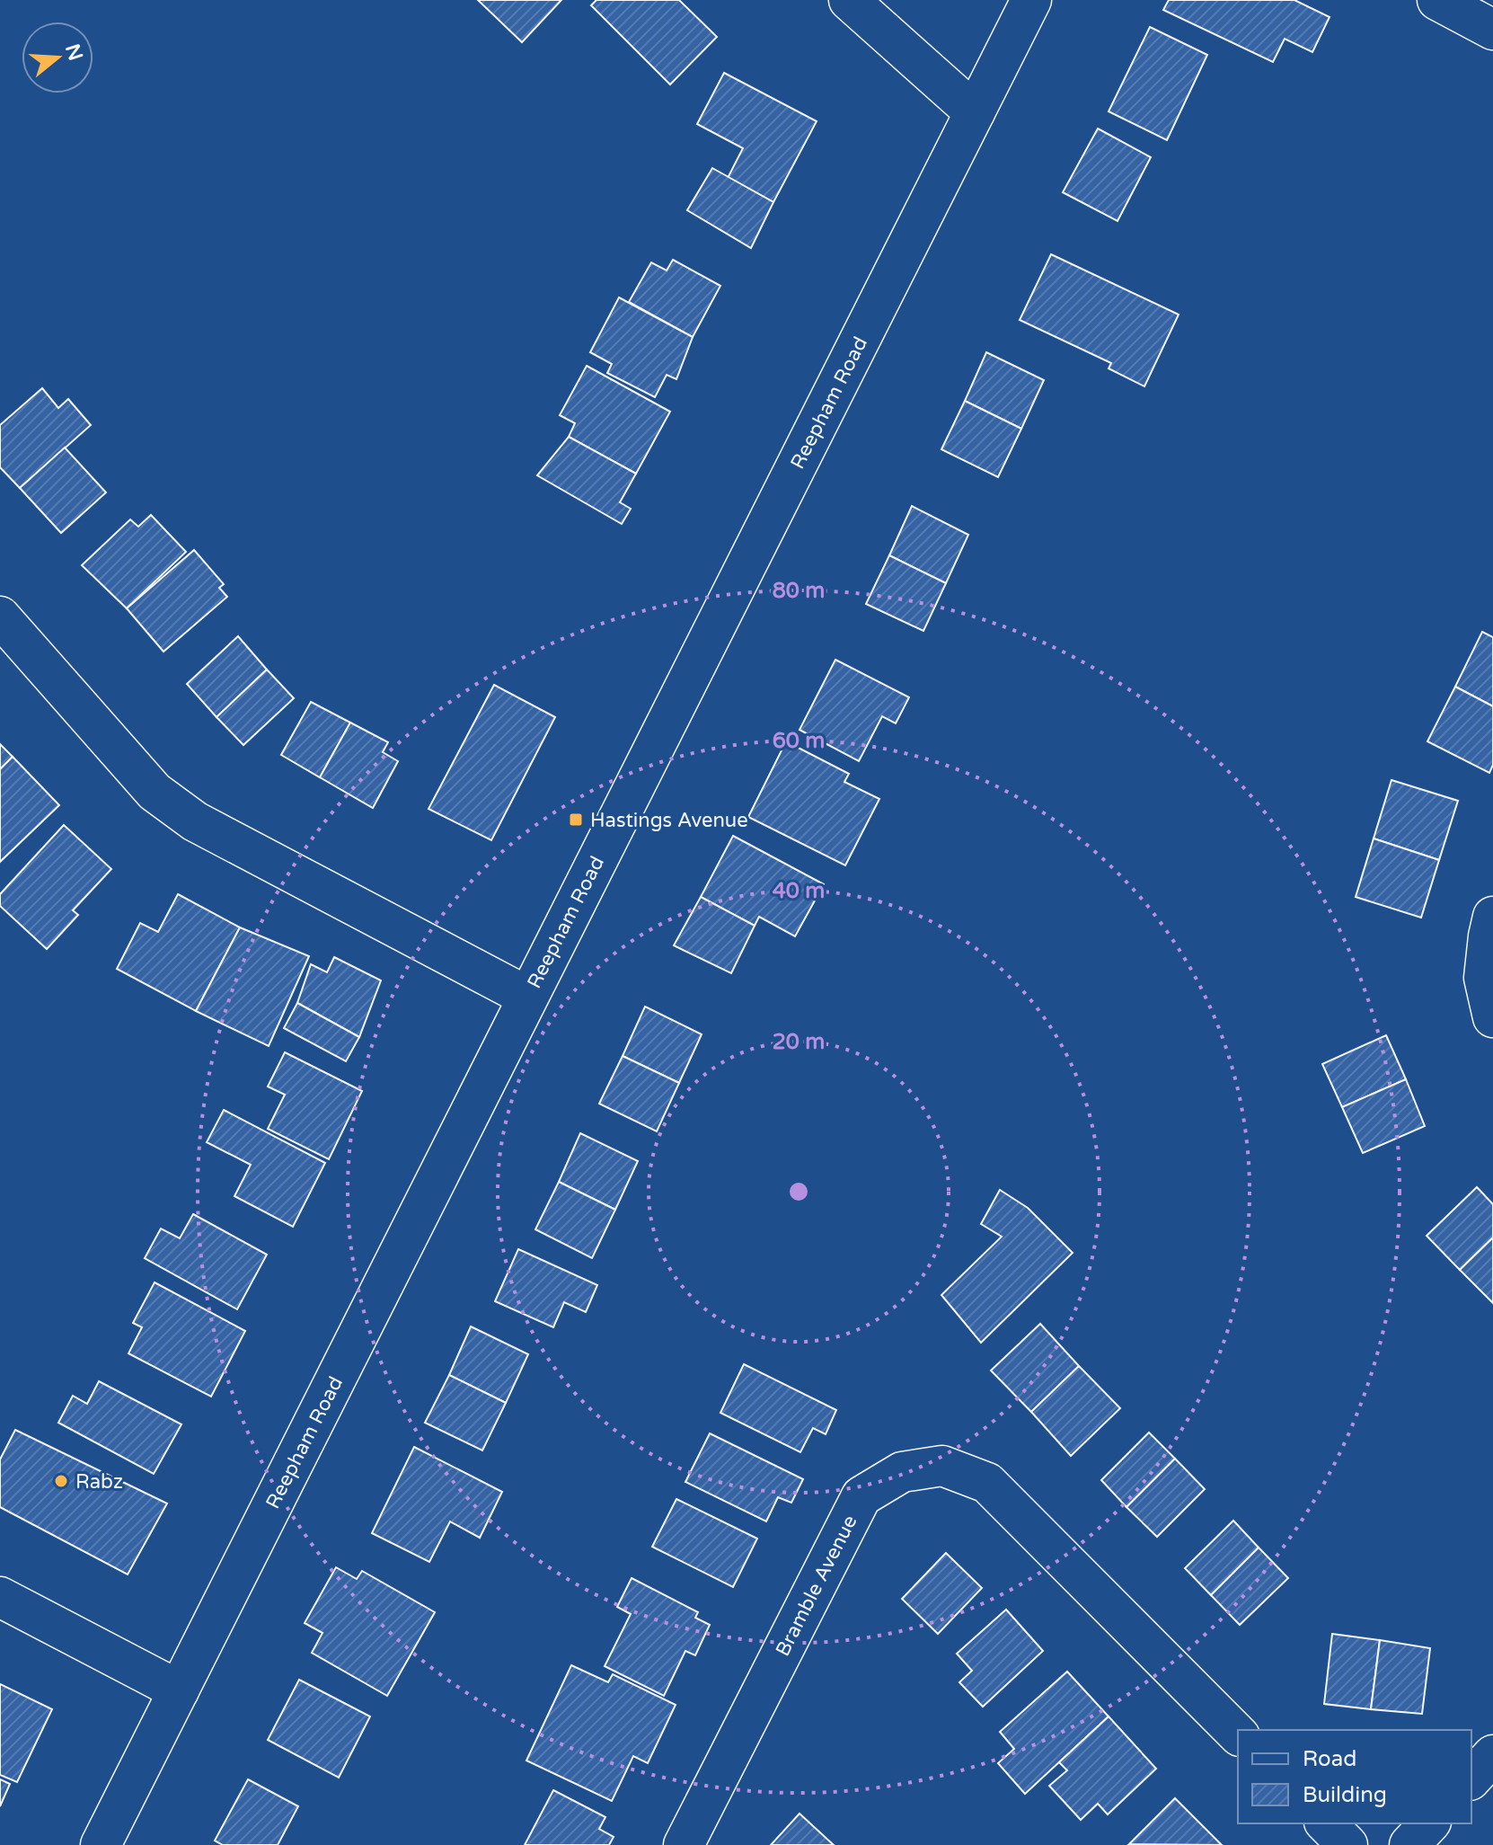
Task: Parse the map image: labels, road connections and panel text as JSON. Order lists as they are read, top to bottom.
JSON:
{
  "streets": {
    "street": ["Reepham Road", "Bramble Avenue"]
  },
  "places": {
    "transit": ["Hastings Avenue"],
    "other": ["Rabz"]
  },
  "legend": ["Road", "Building"],
  "north": "right",
  "rings": [
    "80 m",
    "60 m",
    "40 m",
    "20 m"
  ]
}
